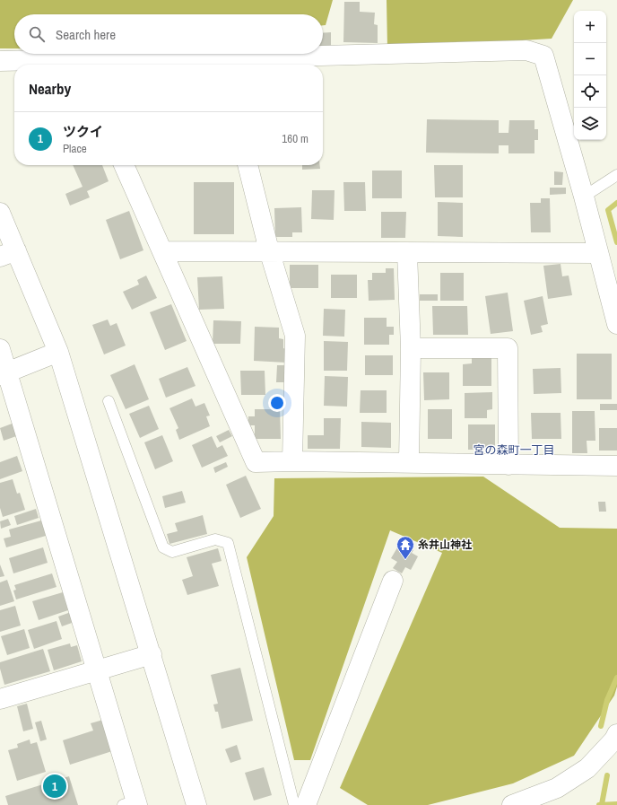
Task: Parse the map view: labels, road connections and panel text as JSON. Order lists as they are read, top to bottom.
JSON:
{
  "districts": ["宮の森町一丁目"],
  "places": {
    "temple": ["糸井山神社"]
  },
  "page": {
    "map_buttons": ["+", "−"],
    "search": "Search here",
    "heading": "Nearby",
    "list": [
      {
        "mark": "1",
        "name": "ツクイ",
        "note": "Place",
        "value": "160 m"
      }
    ],
    "pins": "1"
  }
}
